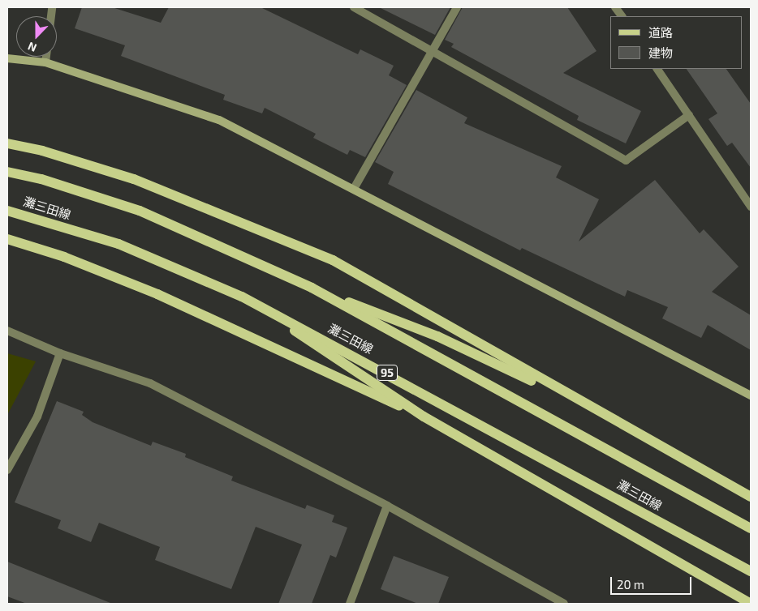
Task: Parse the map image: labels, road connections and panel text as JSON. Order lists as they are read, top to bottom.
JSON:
{
  "streets": {
    "main road": ["灘三田線", "95"]
  },
  "crossings": [
    ["灘三田線", "95"]
  ],
  "legend": ["道路", "建物"],
  "scale_bar": "20 m",
  "north": "bottom"
}
